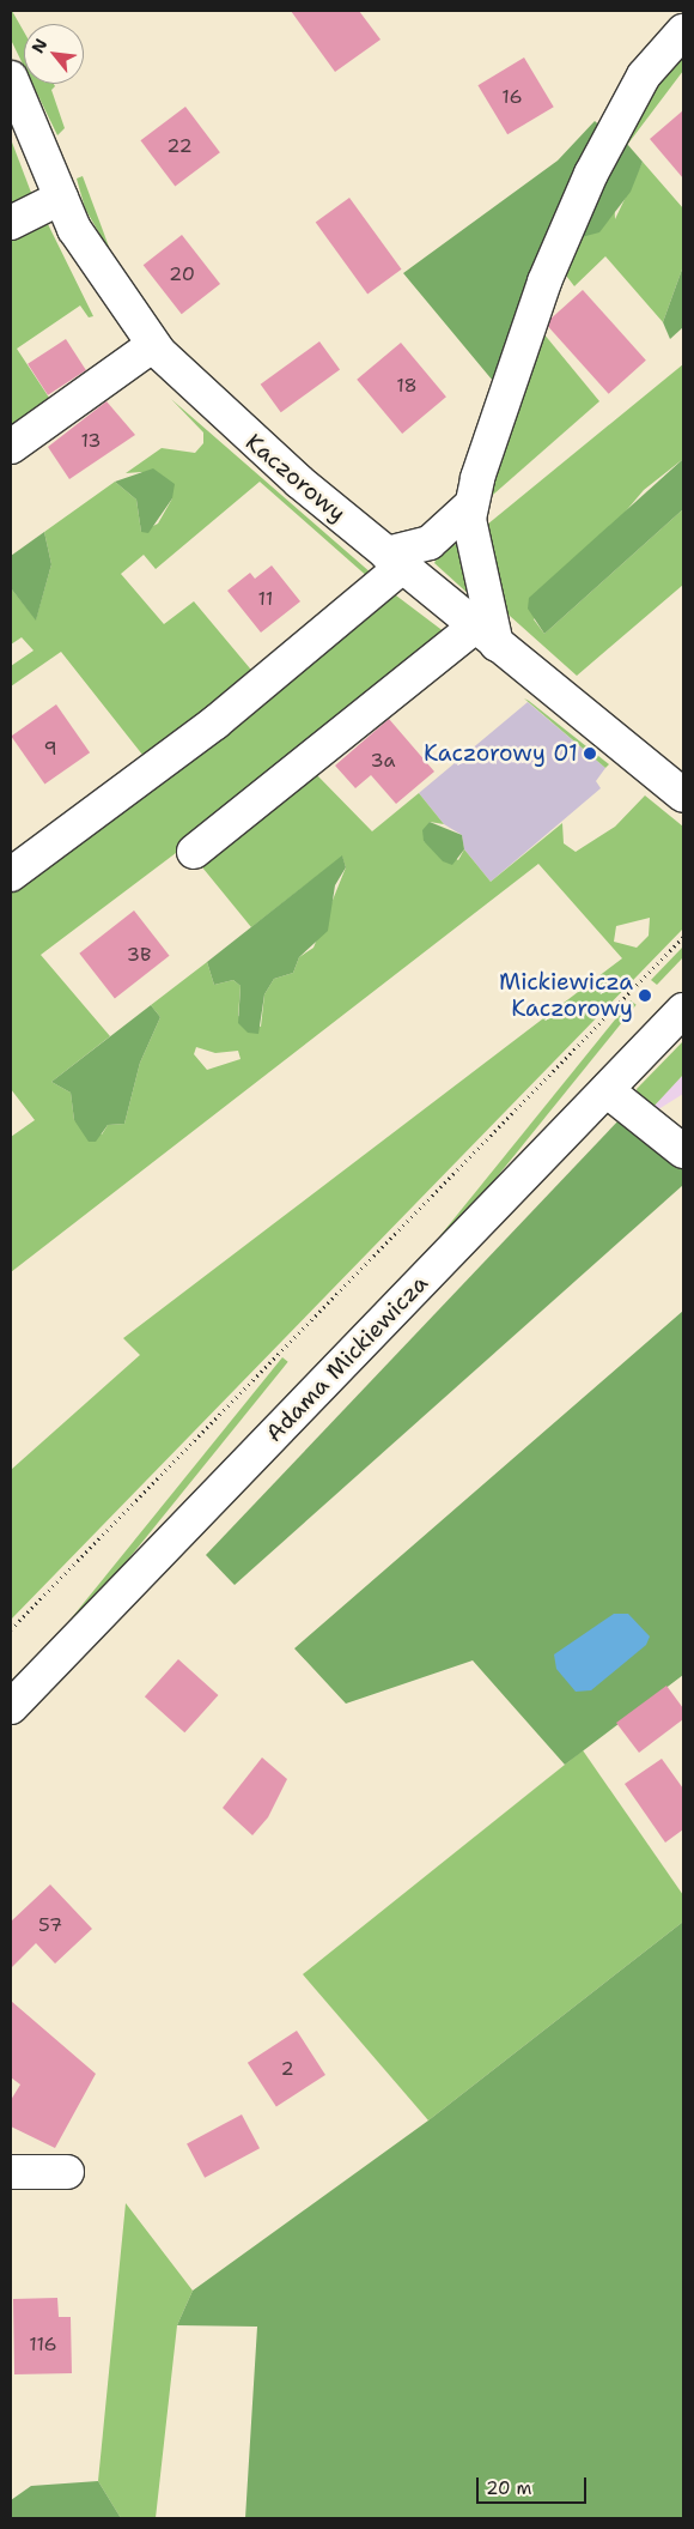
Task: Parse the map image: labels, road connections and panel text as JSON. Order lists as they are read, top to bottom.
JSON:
{
  "streets": {
    "street": ["Kaczorowy", "Adama Mickiewicza"]
  },
  "places": ["Kaczorowy 01", "Mickiewicza Kaczorowy"],
  "house_numbers": [
    "16",
    "22",
    "20",
    "18",
    "13",
    "11",
    "9",
    "3a",
    "3B",
    "57",
    "2",
    "116"
  ],
  "scale_bar": "20 m",
  "north": "top left"
}
